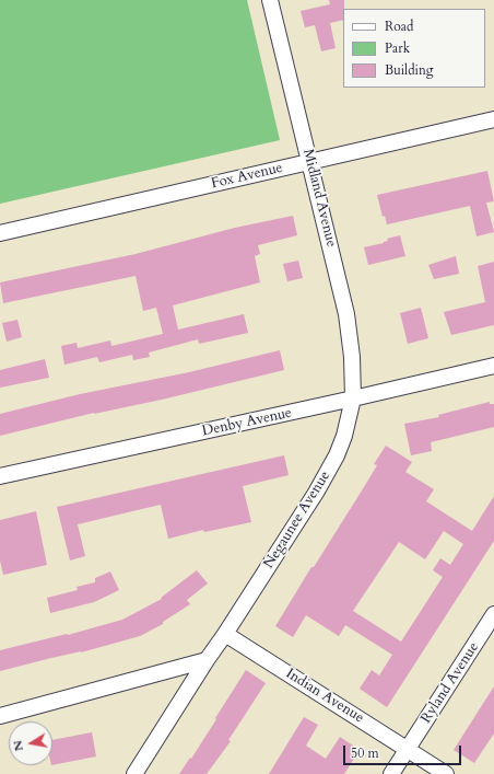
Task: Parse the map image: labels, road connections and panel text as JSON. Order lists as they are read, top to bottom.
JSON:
{
  "streets": {
    "street": [
      "Fox Avenue",
      "Midland Avenue",
      "Denby Avenue",
      "Negaunee Avenue",
      "Ryland Avenue",
      "Indian Avenue"
    ]
  },
  "crossings": [
    ["Fox Avenue", "Midland Avenue"],
    ["Midland Avenue", "Denby Avenue"],
    ["Midland Avenue", "Negaunee Avenue"],
    ["Denby Avenue", "Negaunee Avenue"],
    ["Negaunee Avenue", "Indian Avenue"],
    ["Ryland Avenue", "Indian Avenue"]
  ],
  "legend": ["Road", "Park", "Building"],
  "scale_bar": "50 m",
  "north": "left"
}
